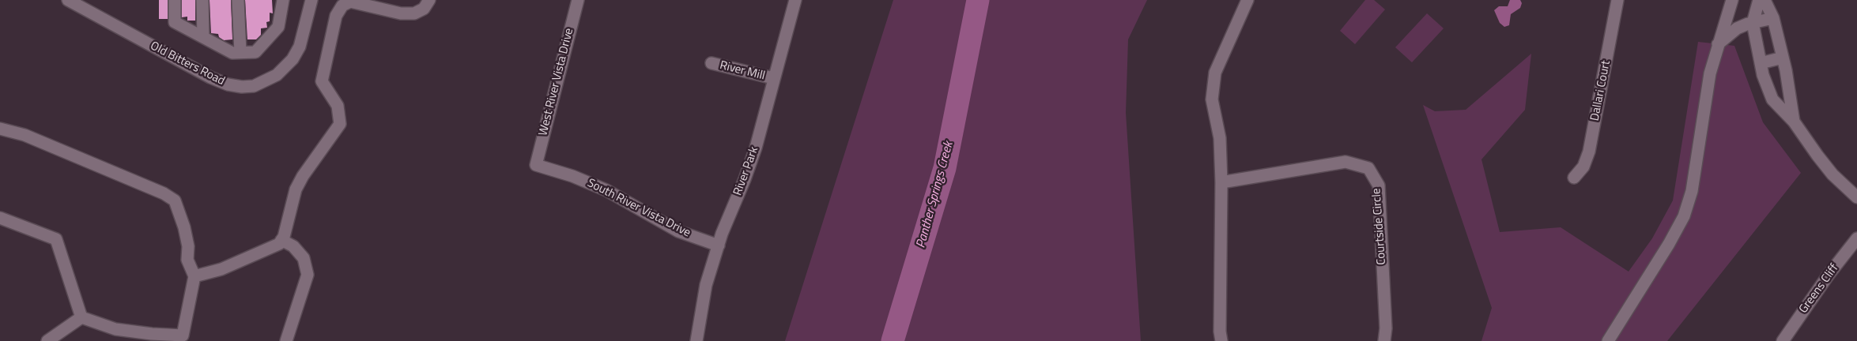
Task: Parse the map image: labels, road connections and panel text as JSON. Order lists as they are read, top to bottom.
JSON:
{
  "streets": {
    "street": [
      "Old Bitters Road",
      "River Mill",
      "West River Vista Drive",
      "Dallari Court",
      "River Park",
      "South River Vista Drive",
      "Courtside Circle",
      "Greens Cliff"
    ]
  },
  "crossings": [
    ["River Mill", "River Park"],
    ["West River Vista Drive", "South River Vista Drive"],
    ["River Park", "South River Vista Drive"]
  ],
  "water": ["Panther Springs Creek"]
}
